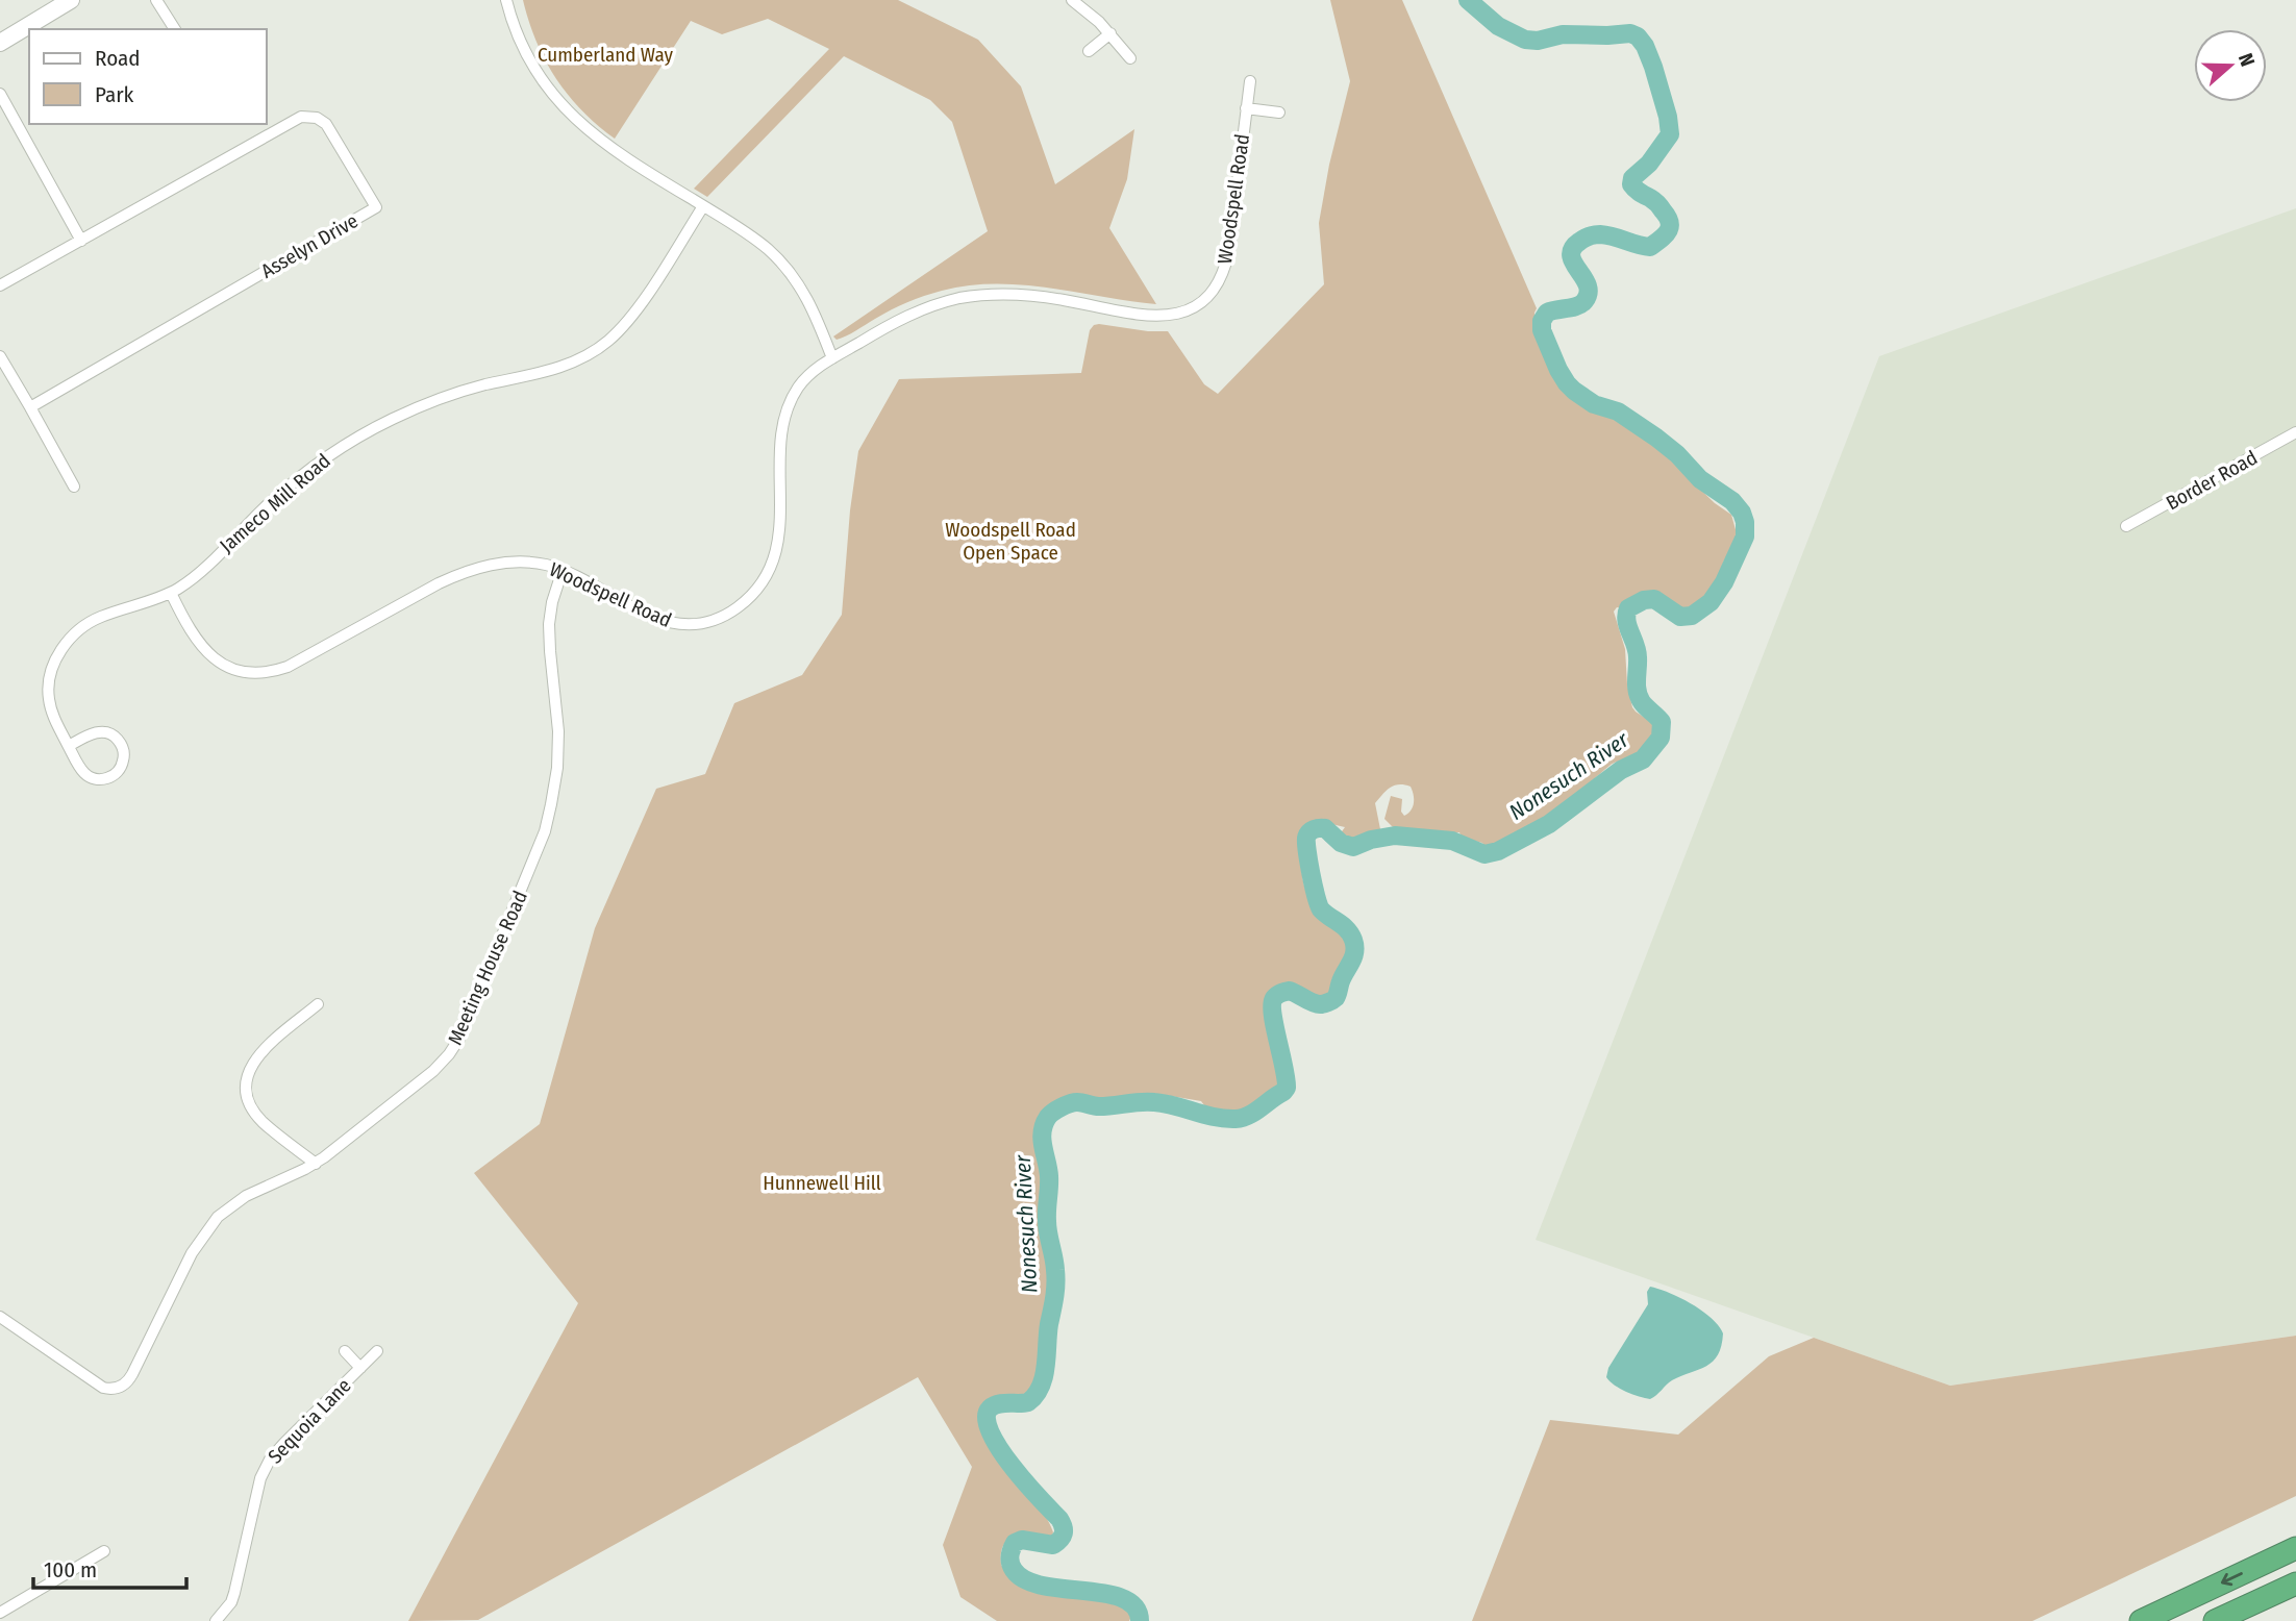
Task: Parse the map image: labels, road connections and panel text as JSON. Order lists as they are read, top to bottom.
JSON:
{
  "streets": {
    "street": [
      "Woodspell Road",
      "Asselyn Drive",
      "Border Road",
      "Jameco Mill Road",
      "Meeting House Road",
      "Sequoia Lane"
    ]
  },
  "crossings": [
    ["Woodspell Road", "Jameco Mill Road"],
    ["Woodspell Road", "Meeting House Road"]
  ],
  "water": ["Nonesuch River"],
  "parks": ["Cumberland Way", "Woodspell Road Open Space", "Hunnewell Hill"],
  "legend": ["Road", "Park"],
  "scale_bar": "100 m",
  "north": "right"
}
